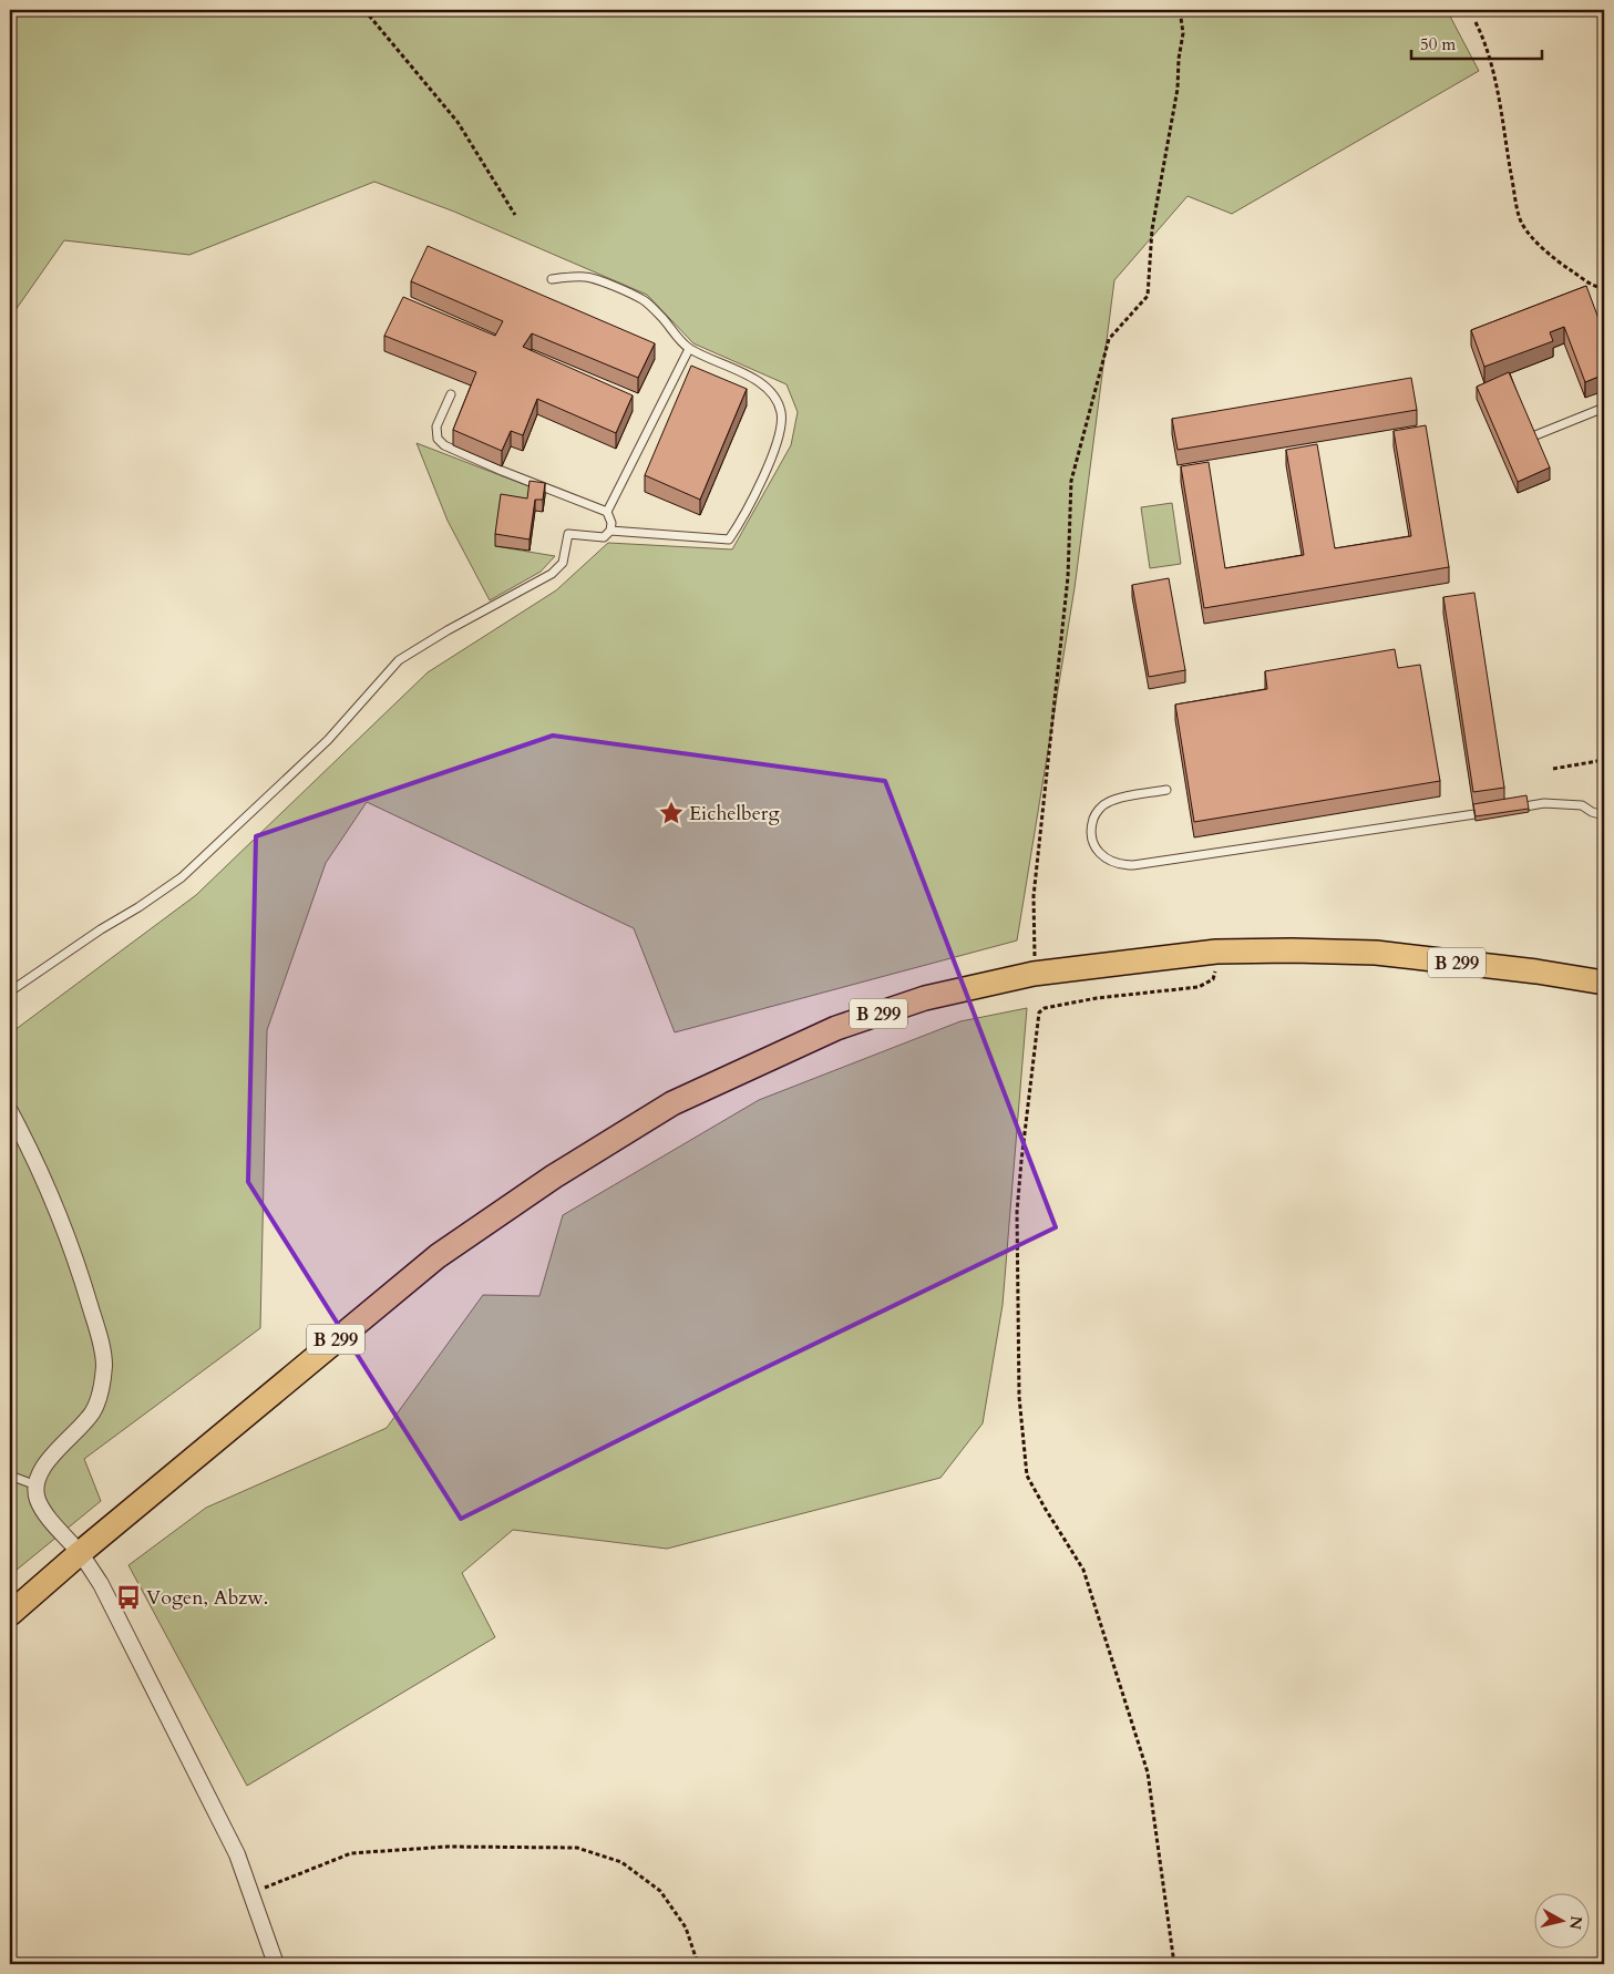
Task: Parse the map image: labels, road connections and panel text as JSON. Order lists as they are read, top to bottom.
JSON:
{
  "streets": {
    "main road": ["B 299"]
  },
  "places": {
    "place": ["Eichelberg"],
    "bus stop": ["Vogen, Abzw."]
  },
  "scale_bar": "50 m",
  "north": "right"
}
